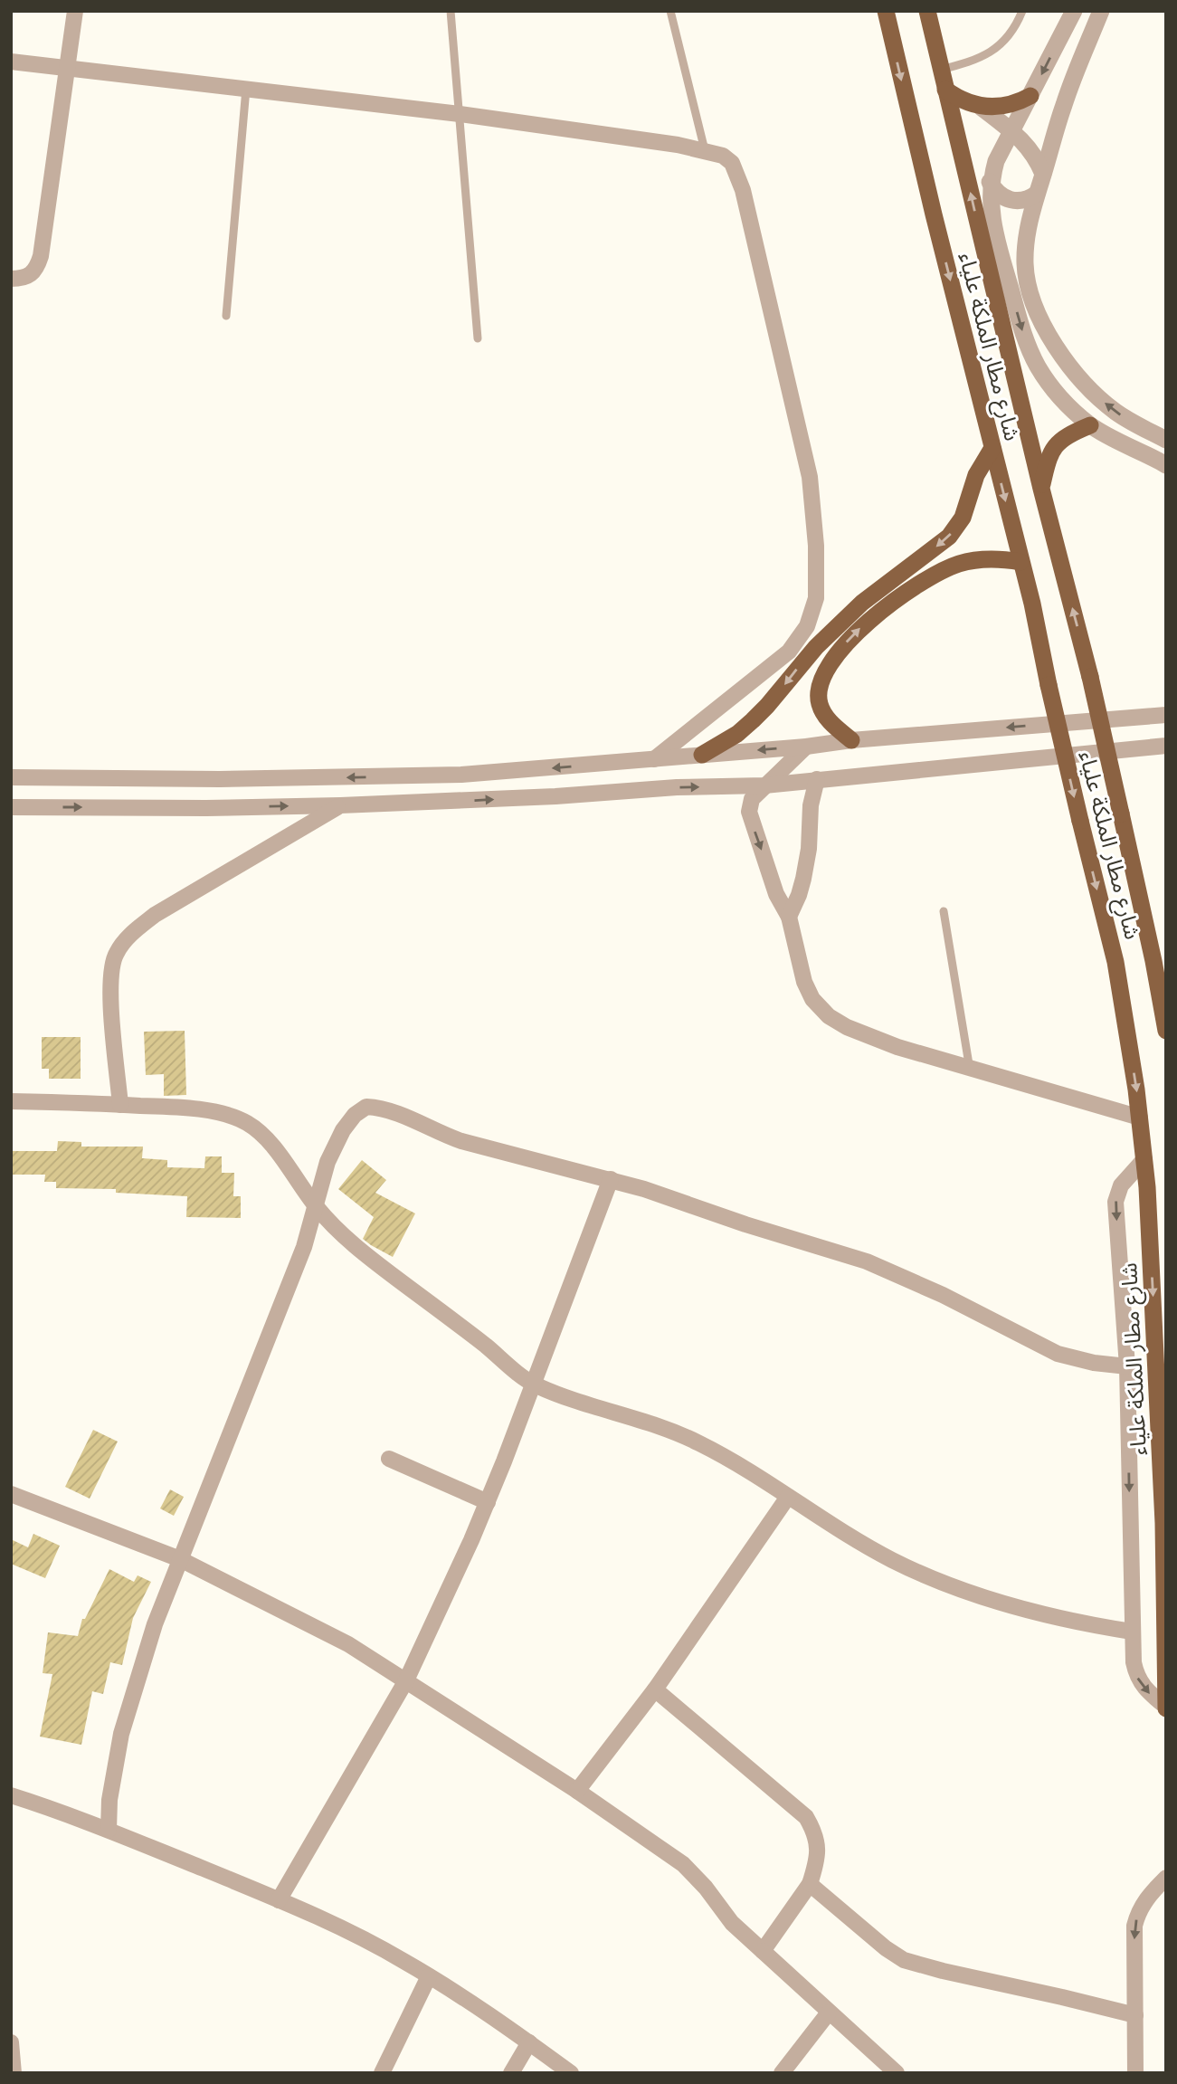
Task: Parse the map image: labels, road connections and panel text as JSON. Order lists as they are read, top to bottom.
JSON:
{
  "streets": {
    "highway": ["شارع مطار الملكة علياء"]
  }
}
